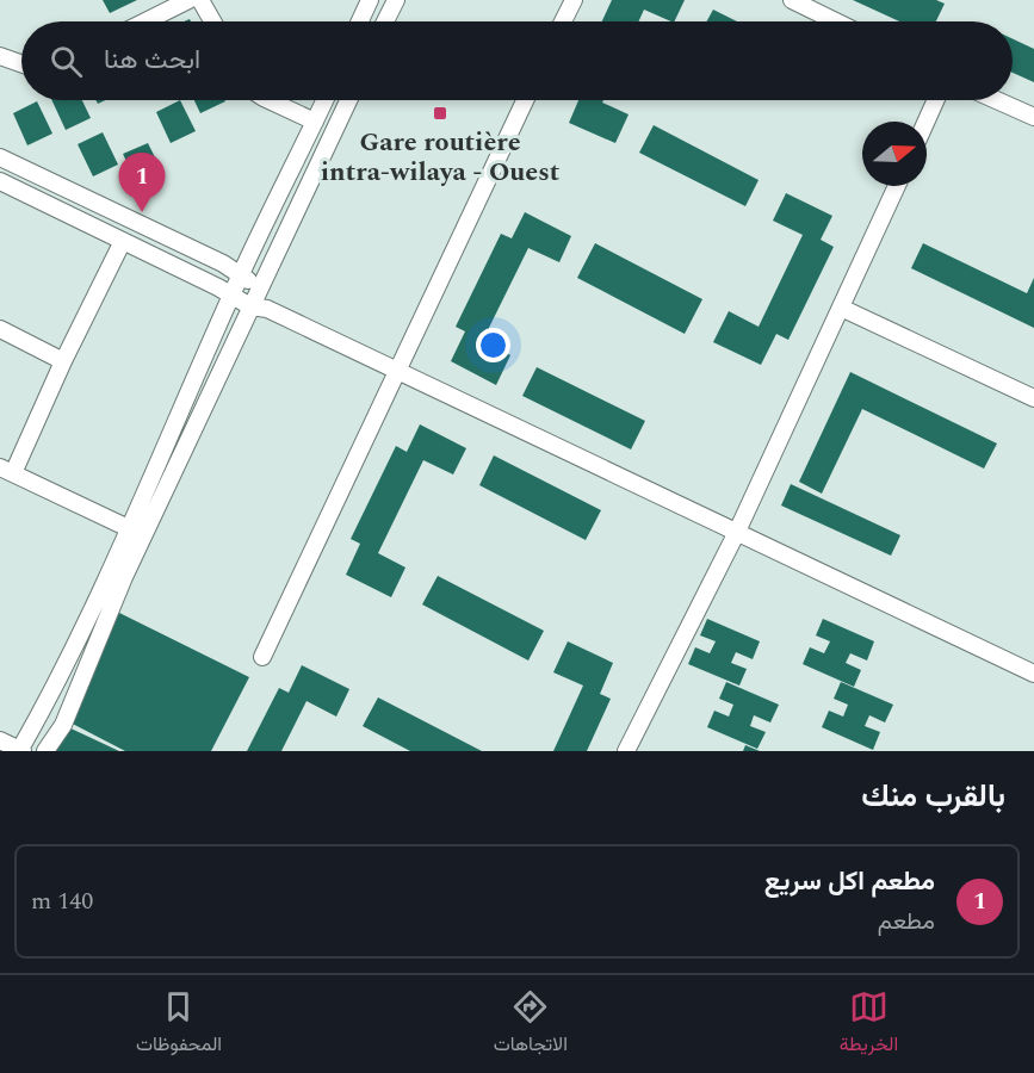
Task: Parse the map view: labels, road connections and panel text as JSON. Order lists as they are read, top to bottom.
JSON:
{
  "places": {
    "transit": ["Gare routière intra-wilaya - Ouest"]
  },
  "north": "right",
  "page": {
    "search": "ابحث هنا",
    "pins": "1",
    "heading": "بالقرب منك",
    "list": [
      {
        "mark": "1",
        "name": "مطعم اكل سريع",
        "note": "مطعم",
        "value": "140 m"
      }
    ],
    "nav": ["الخريطة", "الاتجاهات", "المحفوظات"]
  }
}
